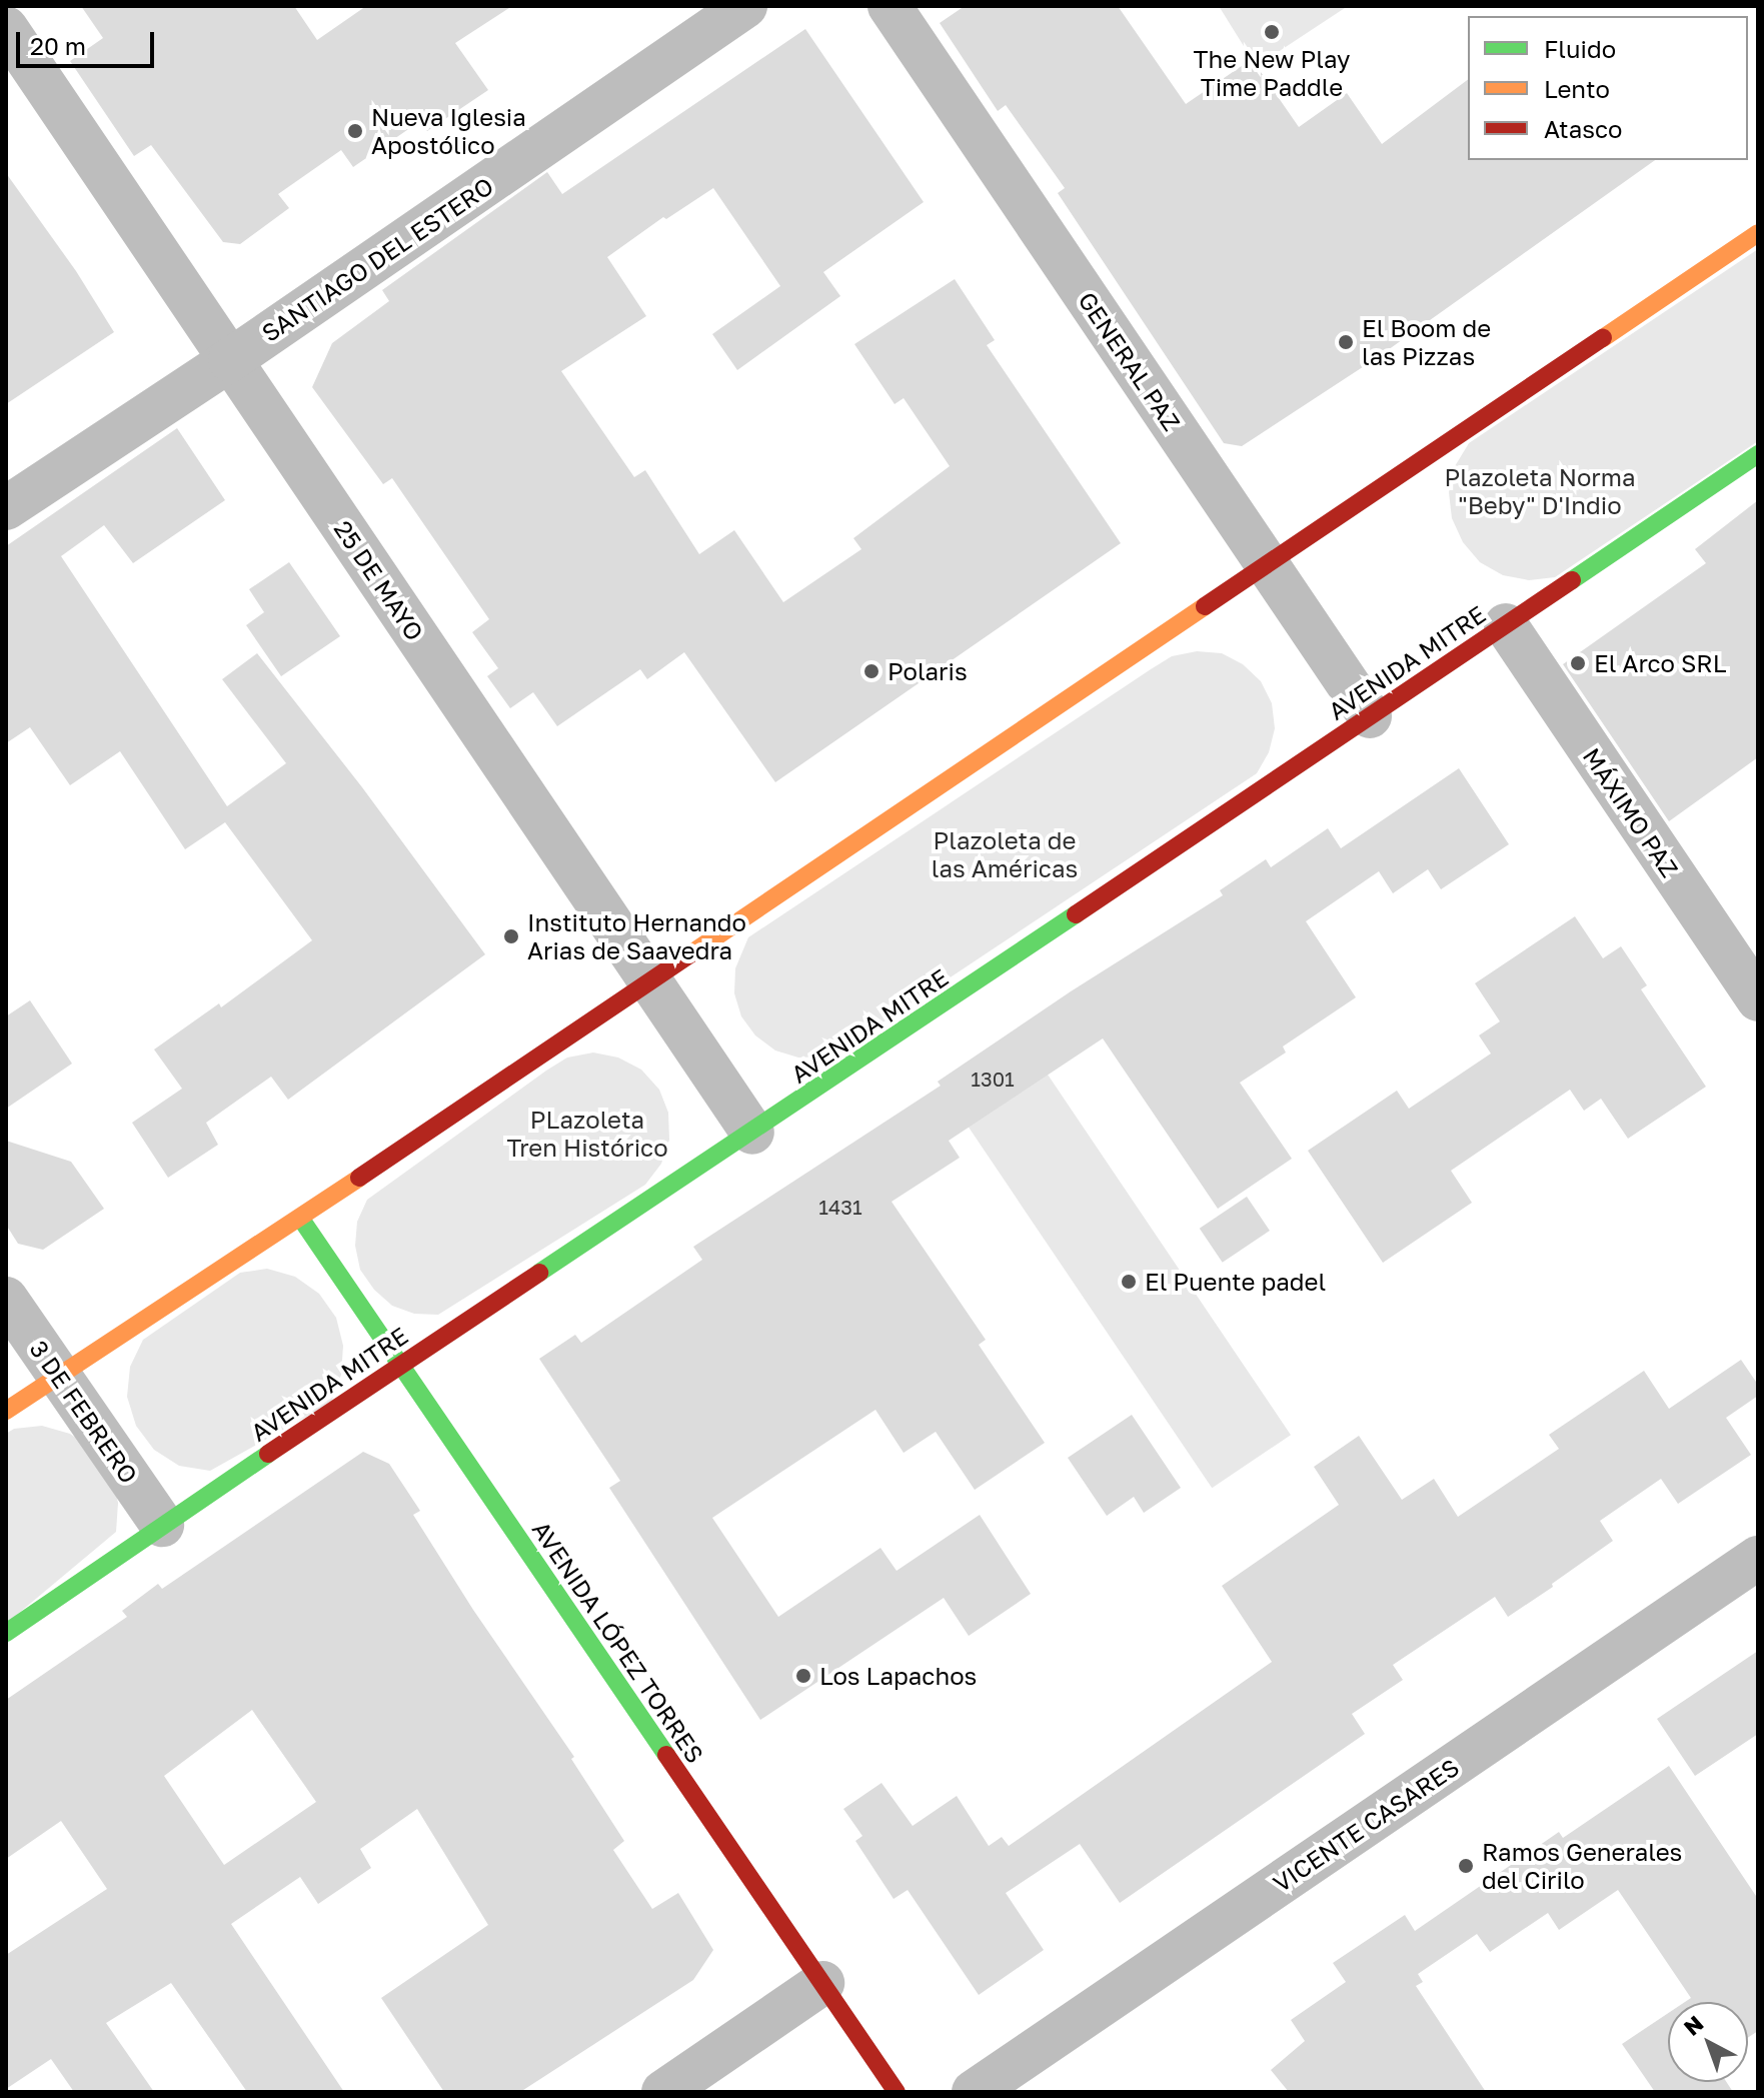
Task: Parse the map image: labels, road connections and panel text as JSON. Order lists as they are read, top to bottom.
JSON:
{
  "streets": {
    "main road": ["AVENIDA MITRE", "AVENIDA LÓPEZ TORRES"],
    "street": [
      "SANTIAGO DEL ESTERO",
      "GENERAL PAZ",
      "25 DE MAYO",
      "MÁXIMO PAZ",
      "3 DE FEBRERO",
      "VICENTE CASARES"
    ]
  },
  "crossings": [
    ["SANTIAGO DEL ESTERO", "25 DE MAYO"],
    ["GENERAL PAZ", "AVENIDA MITRE"],
    ["25 DE MAYO", "AVENIDA MITRE"],
    ["AVENIDA MITRE", "MÁXIMO PAZ"],
    ["AVENIDA MITRE", "3 DE FEBRERO"],
    ["AVENIDA MITRE", "AVENIDA LÓPEZ TORRES"]
  ],
  "parks": ["Plazoleta Norma \"Beby\" D'Indio", "Plazoleta de las Américas", "PLazoleta Tren Histórico"],
  "places": [
    "The New Play Time Paddle",
    "Nueva Iglesia Apostólico",
    "El Boom de las Pizzas",
    "El Arco SRL",
    "Polaris",
    "Instituto Hernando Arias de Saavedra",
    "El Puente padel",
    "Los Lapachos",
    "Ramos Generales del Cirilo"
  ],
  "house_numbers": ["1301", "1431"],
  "legend": ["Fluido", "Lento", "Atasco"],
  "scale_bar": "20 m",
  "north": "top left"
}
